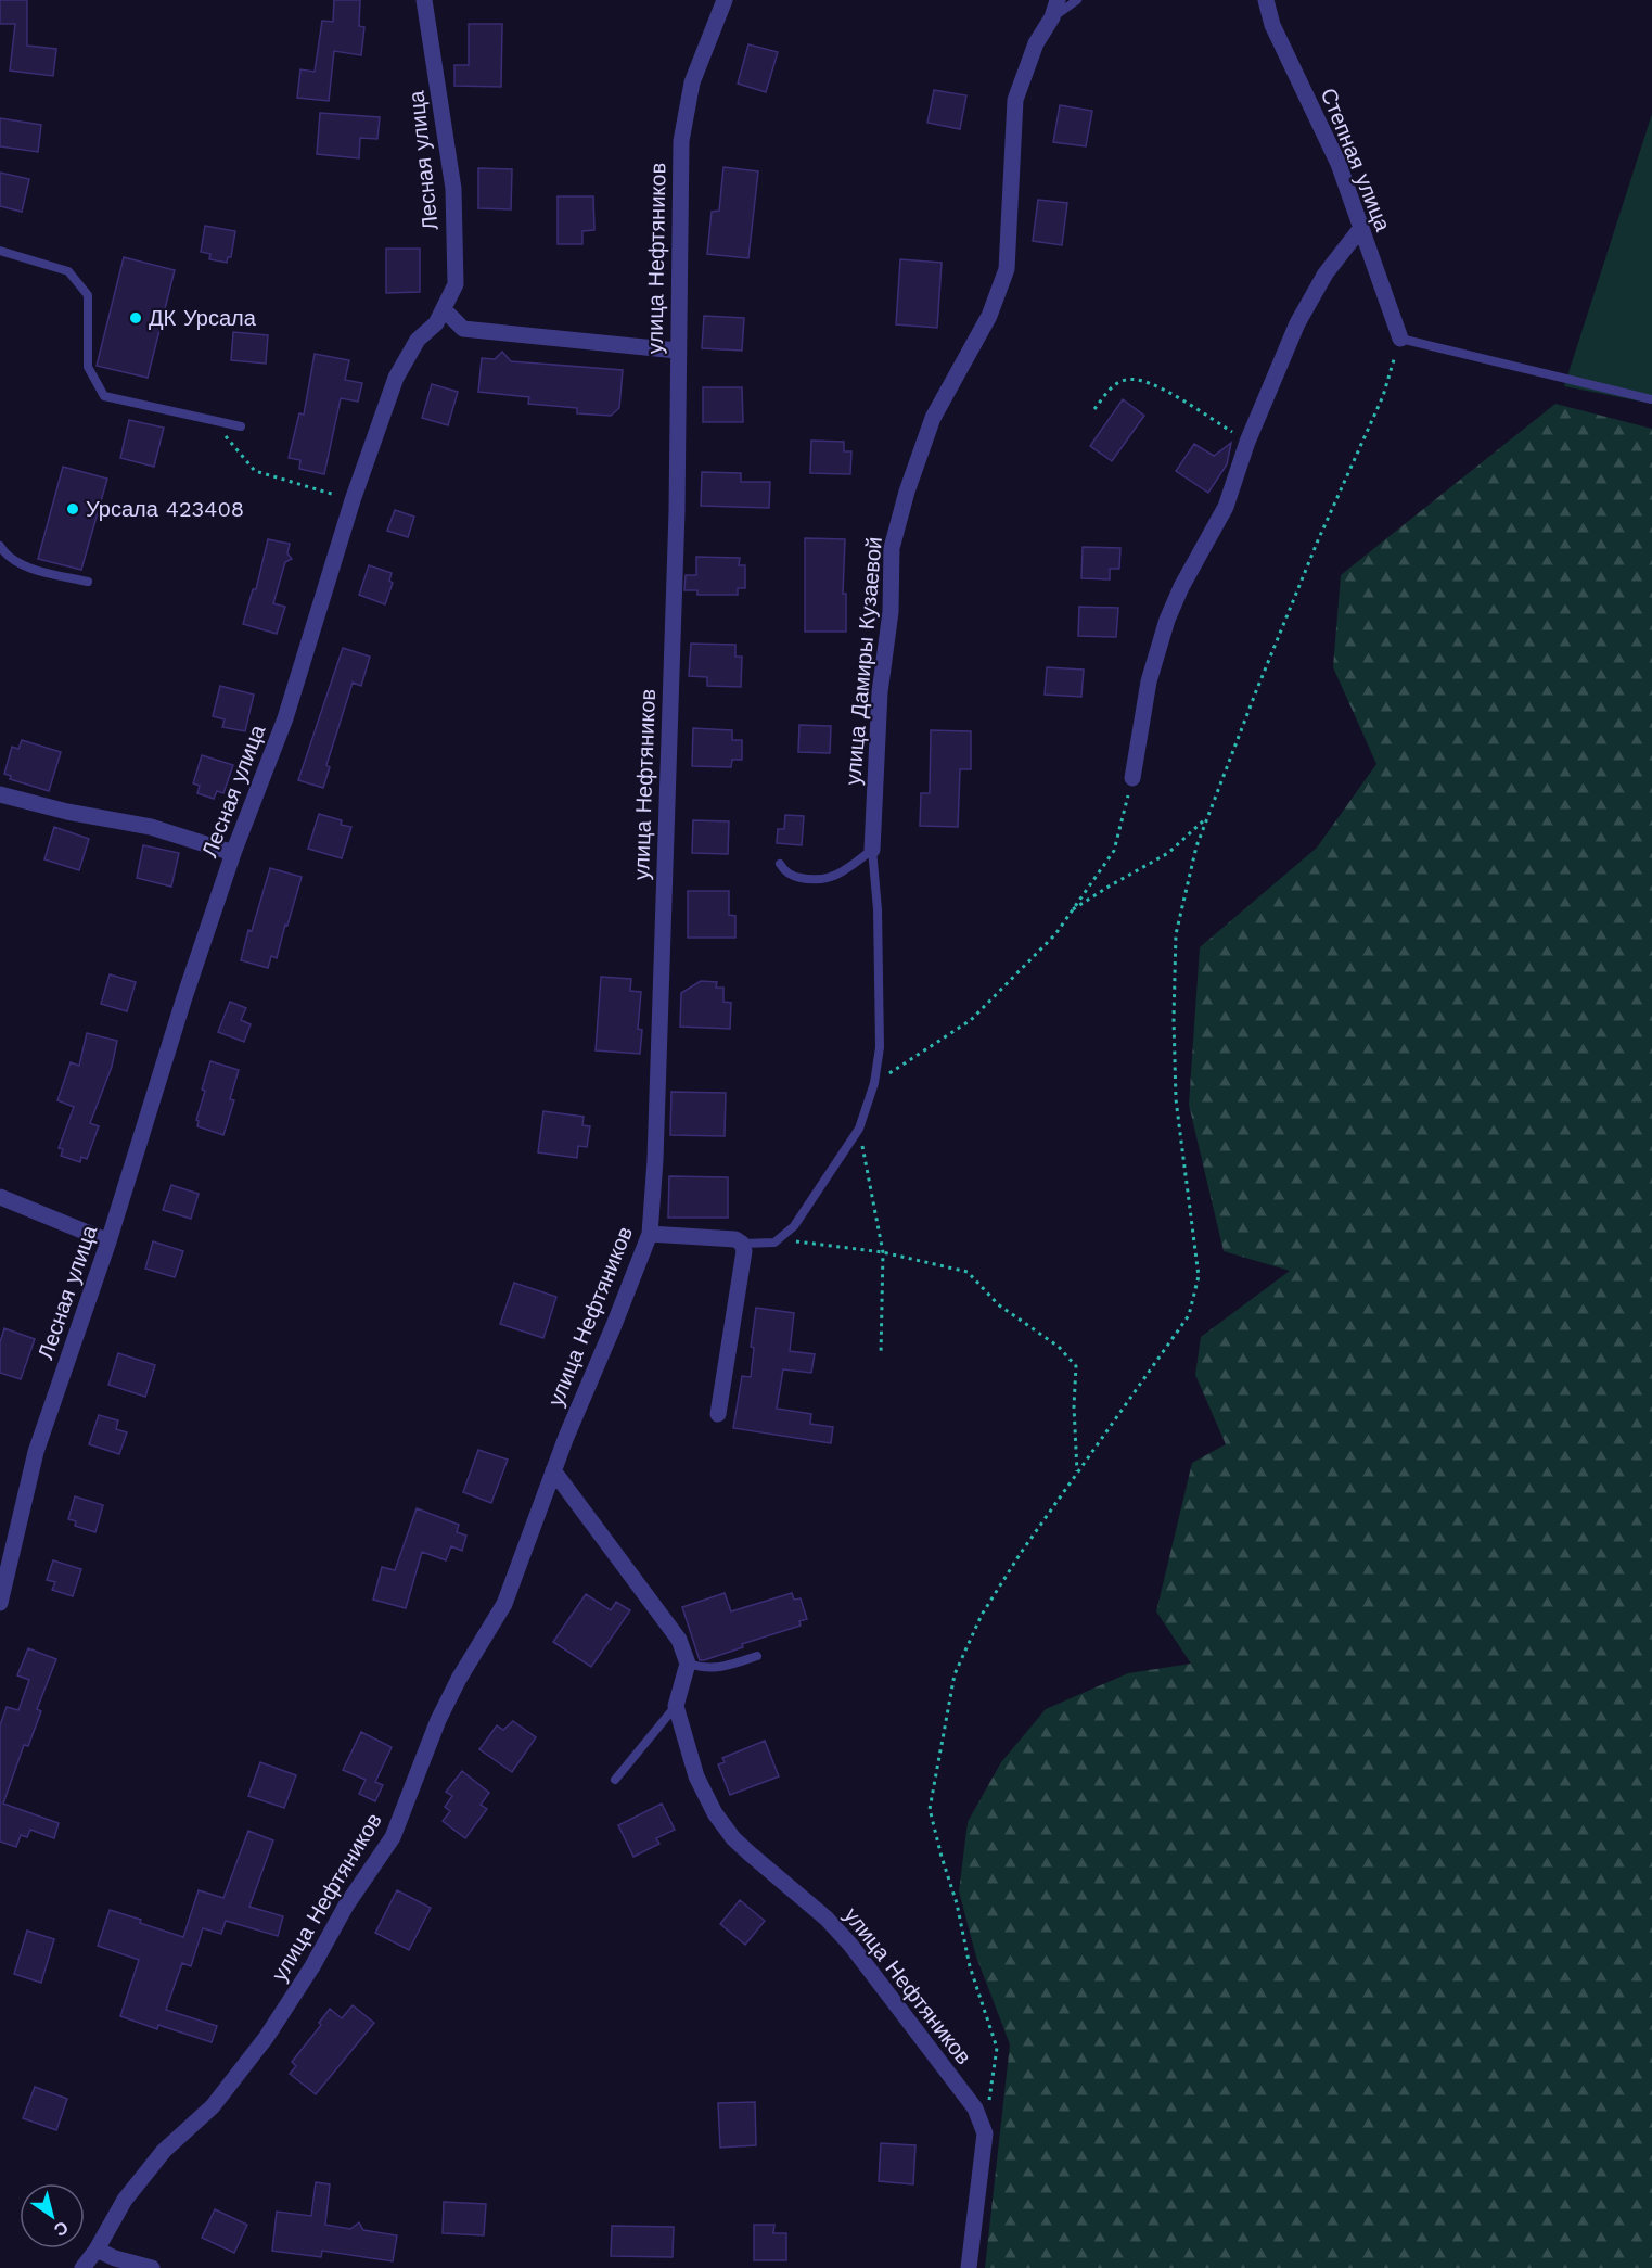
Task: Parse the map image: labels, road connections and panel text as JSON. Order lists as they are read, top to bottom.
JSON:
{
  "streets": {
    "street": [
      "Степная улица",
      "Лесная улица",
      "улица Нефтяников",
      "улица Дамиры Кузаевой"
    ]
  },
  "places": ["ДК Урсала", "Урсала 423408"],
  "north": "bottom right"
}
